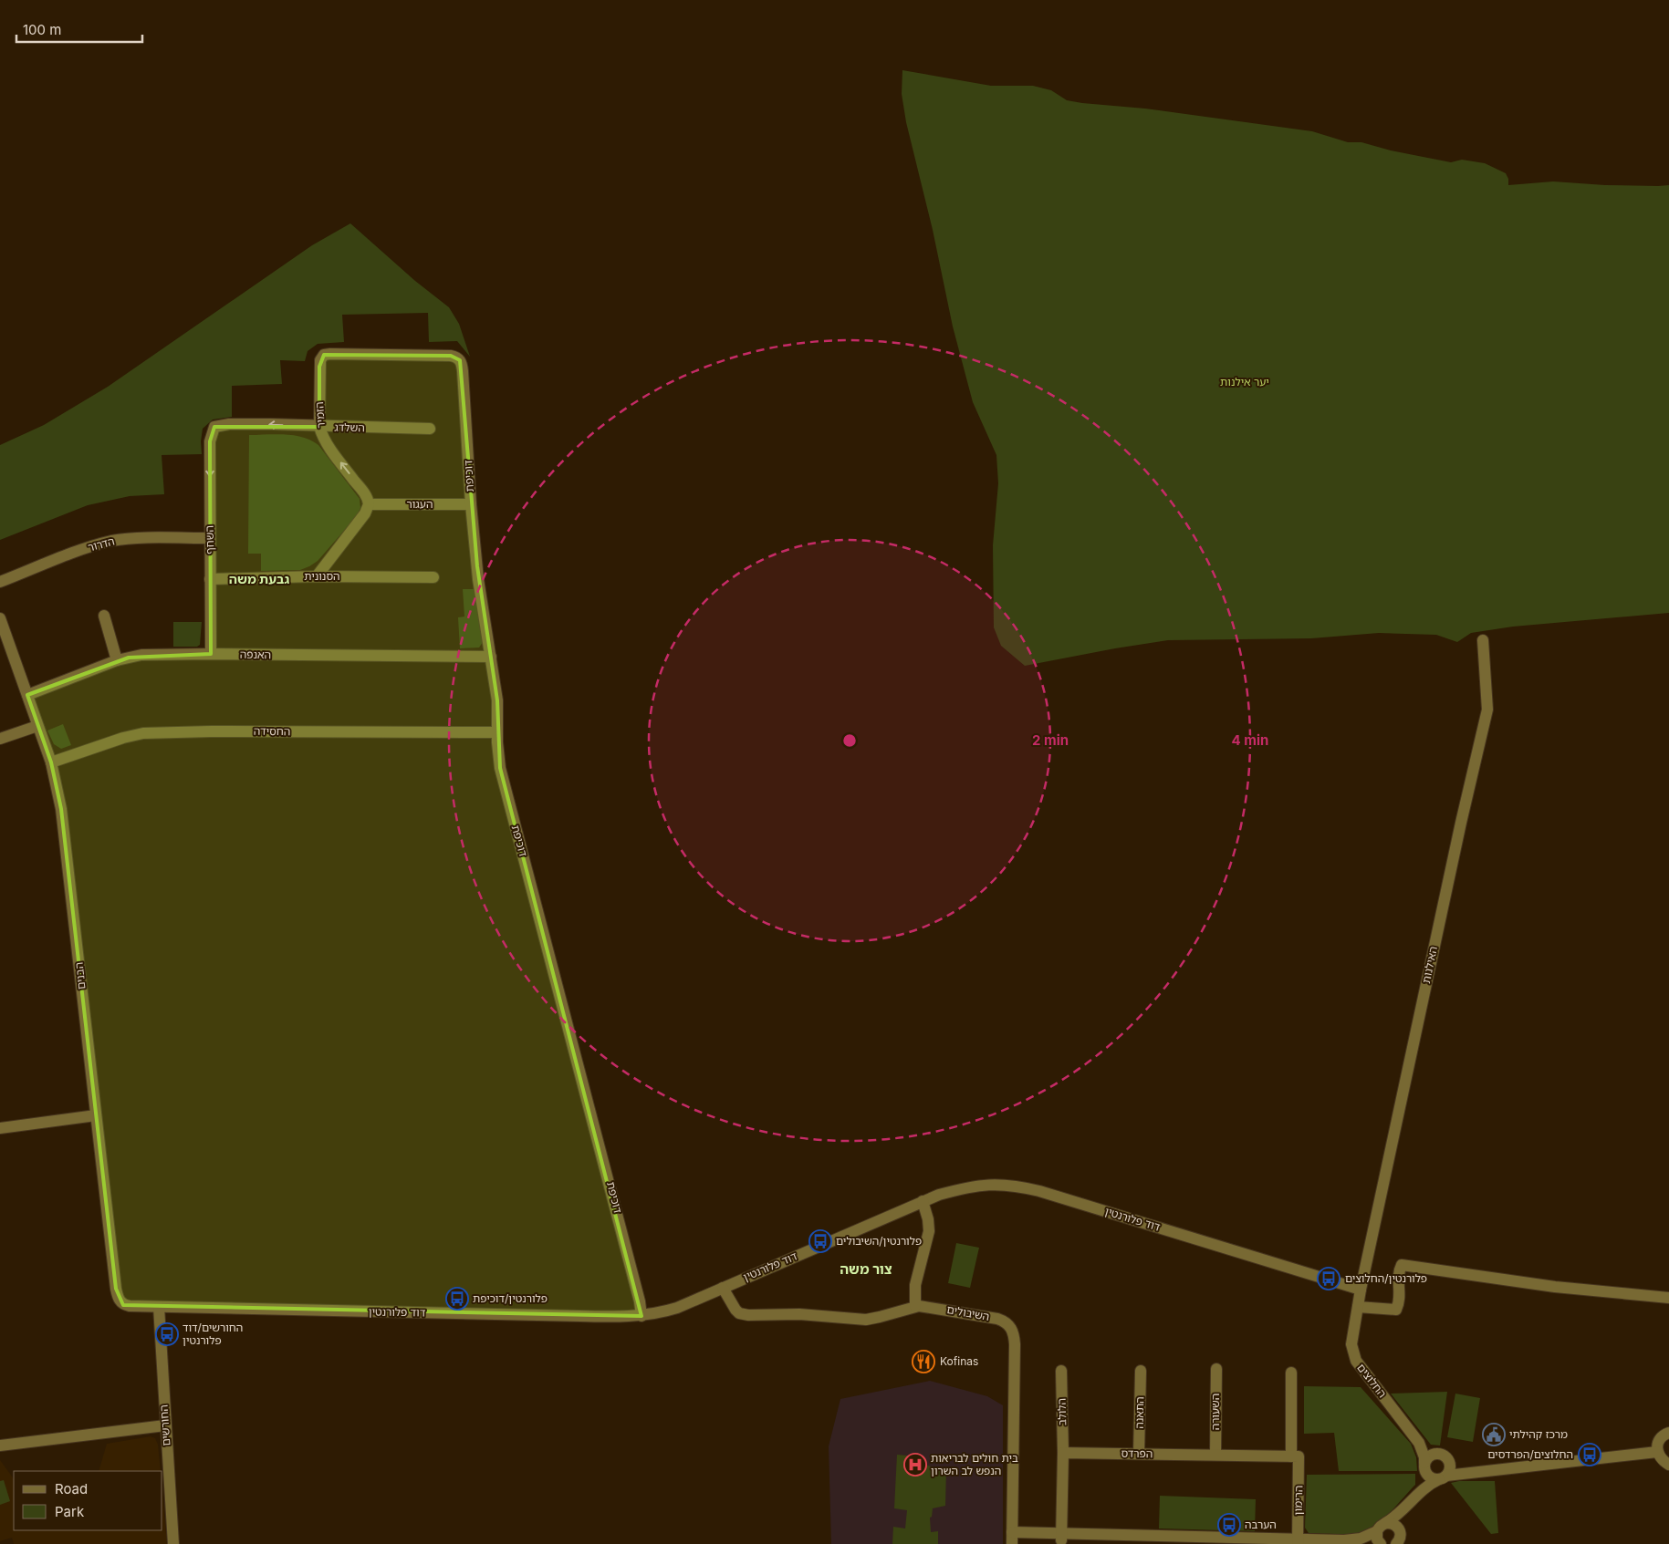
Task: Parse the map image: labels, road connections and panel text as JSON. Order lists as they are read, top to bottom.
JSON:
{
  "streets": {
    "street": [
      "הזמיר",
      "השלדג",
      "דוכיפת",
      "העגור",
      "השחף",
      "הדרור",
      "הסנונית",
      "האנפה",
      "החסידה",
      "האילנות",
      "הבנים",
      "דוד פלורנטין",
      "השיבולים",
      "החלוצים",
      "הלולב",
      "השעורה",
      "התאנה",
      "החורשים",
      "הפרדס",
      "הרימון"
    ]
  },
  "crossings": [
    ["הזמיר", "השלדג"],
    ["הזמיר", "דוכיפת"],
    ["הזמיר", "העגור"],
    ["השלדג", "השחף"],
    ["דוכיפת", "העגור"],
    ["דוכיפת", "האנפה"],
    ["דוכיפת", "החסידה"],
    ["דוכיפת", "דוד פלורנטין"],
    ["השחף", "הדרור"],
    ["השחף", "הסנונית"],
    ["השחף", "האנפה"],
    ["האנפה", "הבנים"],
    ["החסידה", "הבנים"],
    ["האילנות", "דוד פלורנטין"],
    ["האילנות", "החלוצים"],
    ["הבנים", "דוד פלורנטין"],
    ["הבנים", "החורשים"],
    ["דוד פלורנטין", "השיבולים"],
    ["דוד פלורנטין", "החלוצים"],
    ["דוד פלורנטין", "החורשים"],
    ["הלולב", "הפרדס"],
    ["השעורה", "הפרדס"],
    ["התאנה", "הפרדס"],
    ["הפרדס", "הרימון"]
  ],
  "one_way": ["השלדג", "השחף"],
  "districts": ["גבעת משה", "צור משה"],
  "parks": ["יער אילנות"],
  "places": {
    "bus stop": [
      "פלורנטין/השיבולים",
      "פלורנטין/החלוצים",
      "פלורנטין/דוכיפת",
      "החורשים/דוד פלורנטין",
      "החלוצים/הפרדסים",
      "הערבה"
    ],
    "restaurant": ["Kofinas"],
    "public building": ["מרכז קהילתי"],
    "hospital": ["בית חולים לבריאות הנפש לב השרון"]
  },
  "legend": ["Road", "Park"],
  "scale_bar": "100 m",
  "rings": ["2 min", "4 min"]
}
